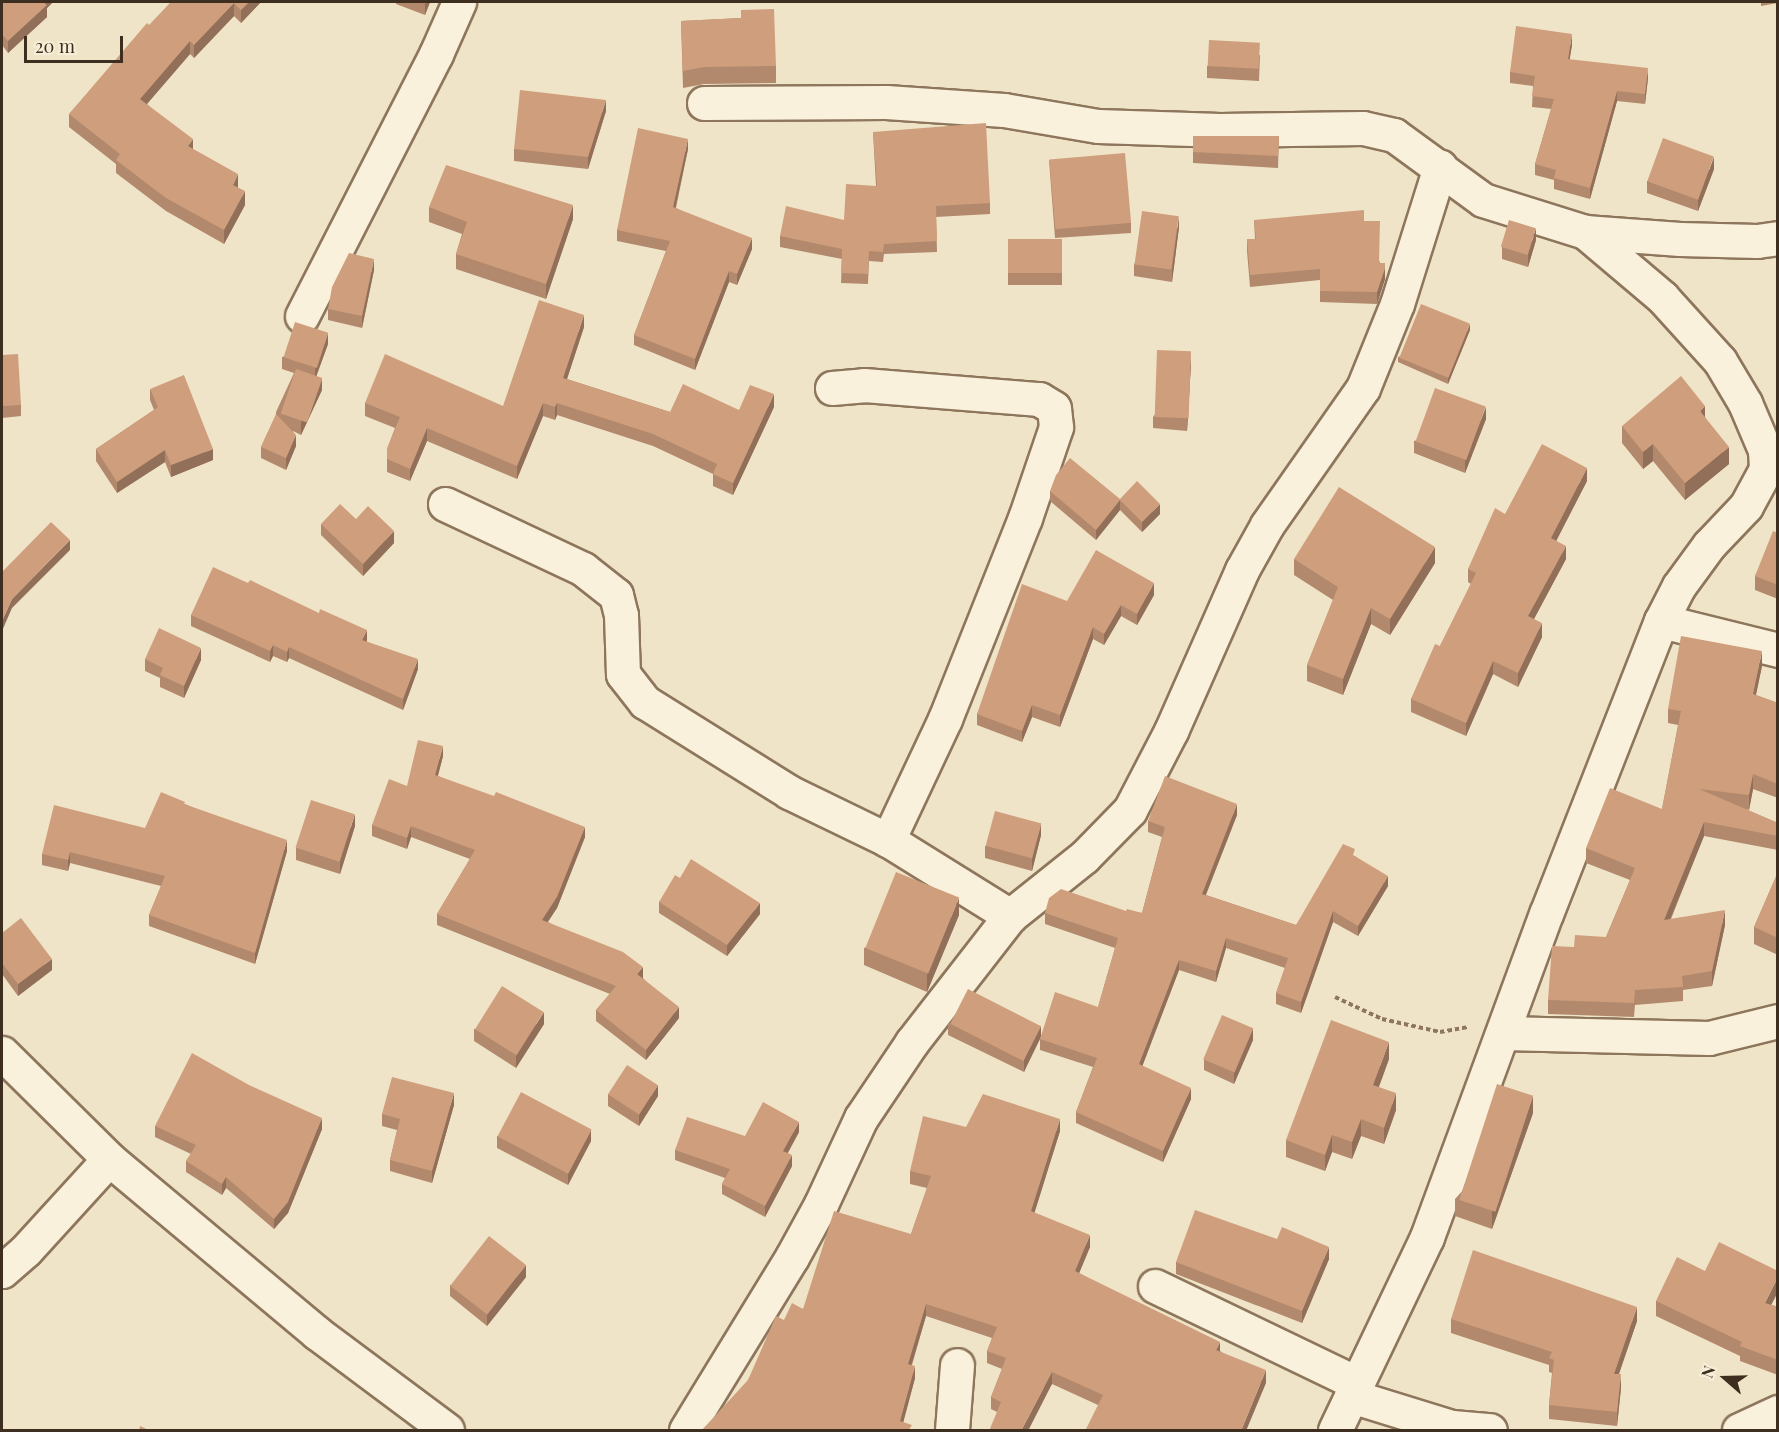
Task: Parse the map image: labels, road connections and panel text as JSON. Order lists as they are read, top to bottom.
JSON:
{
  "scale_bar": "20 m",
  "north": "left"
}
